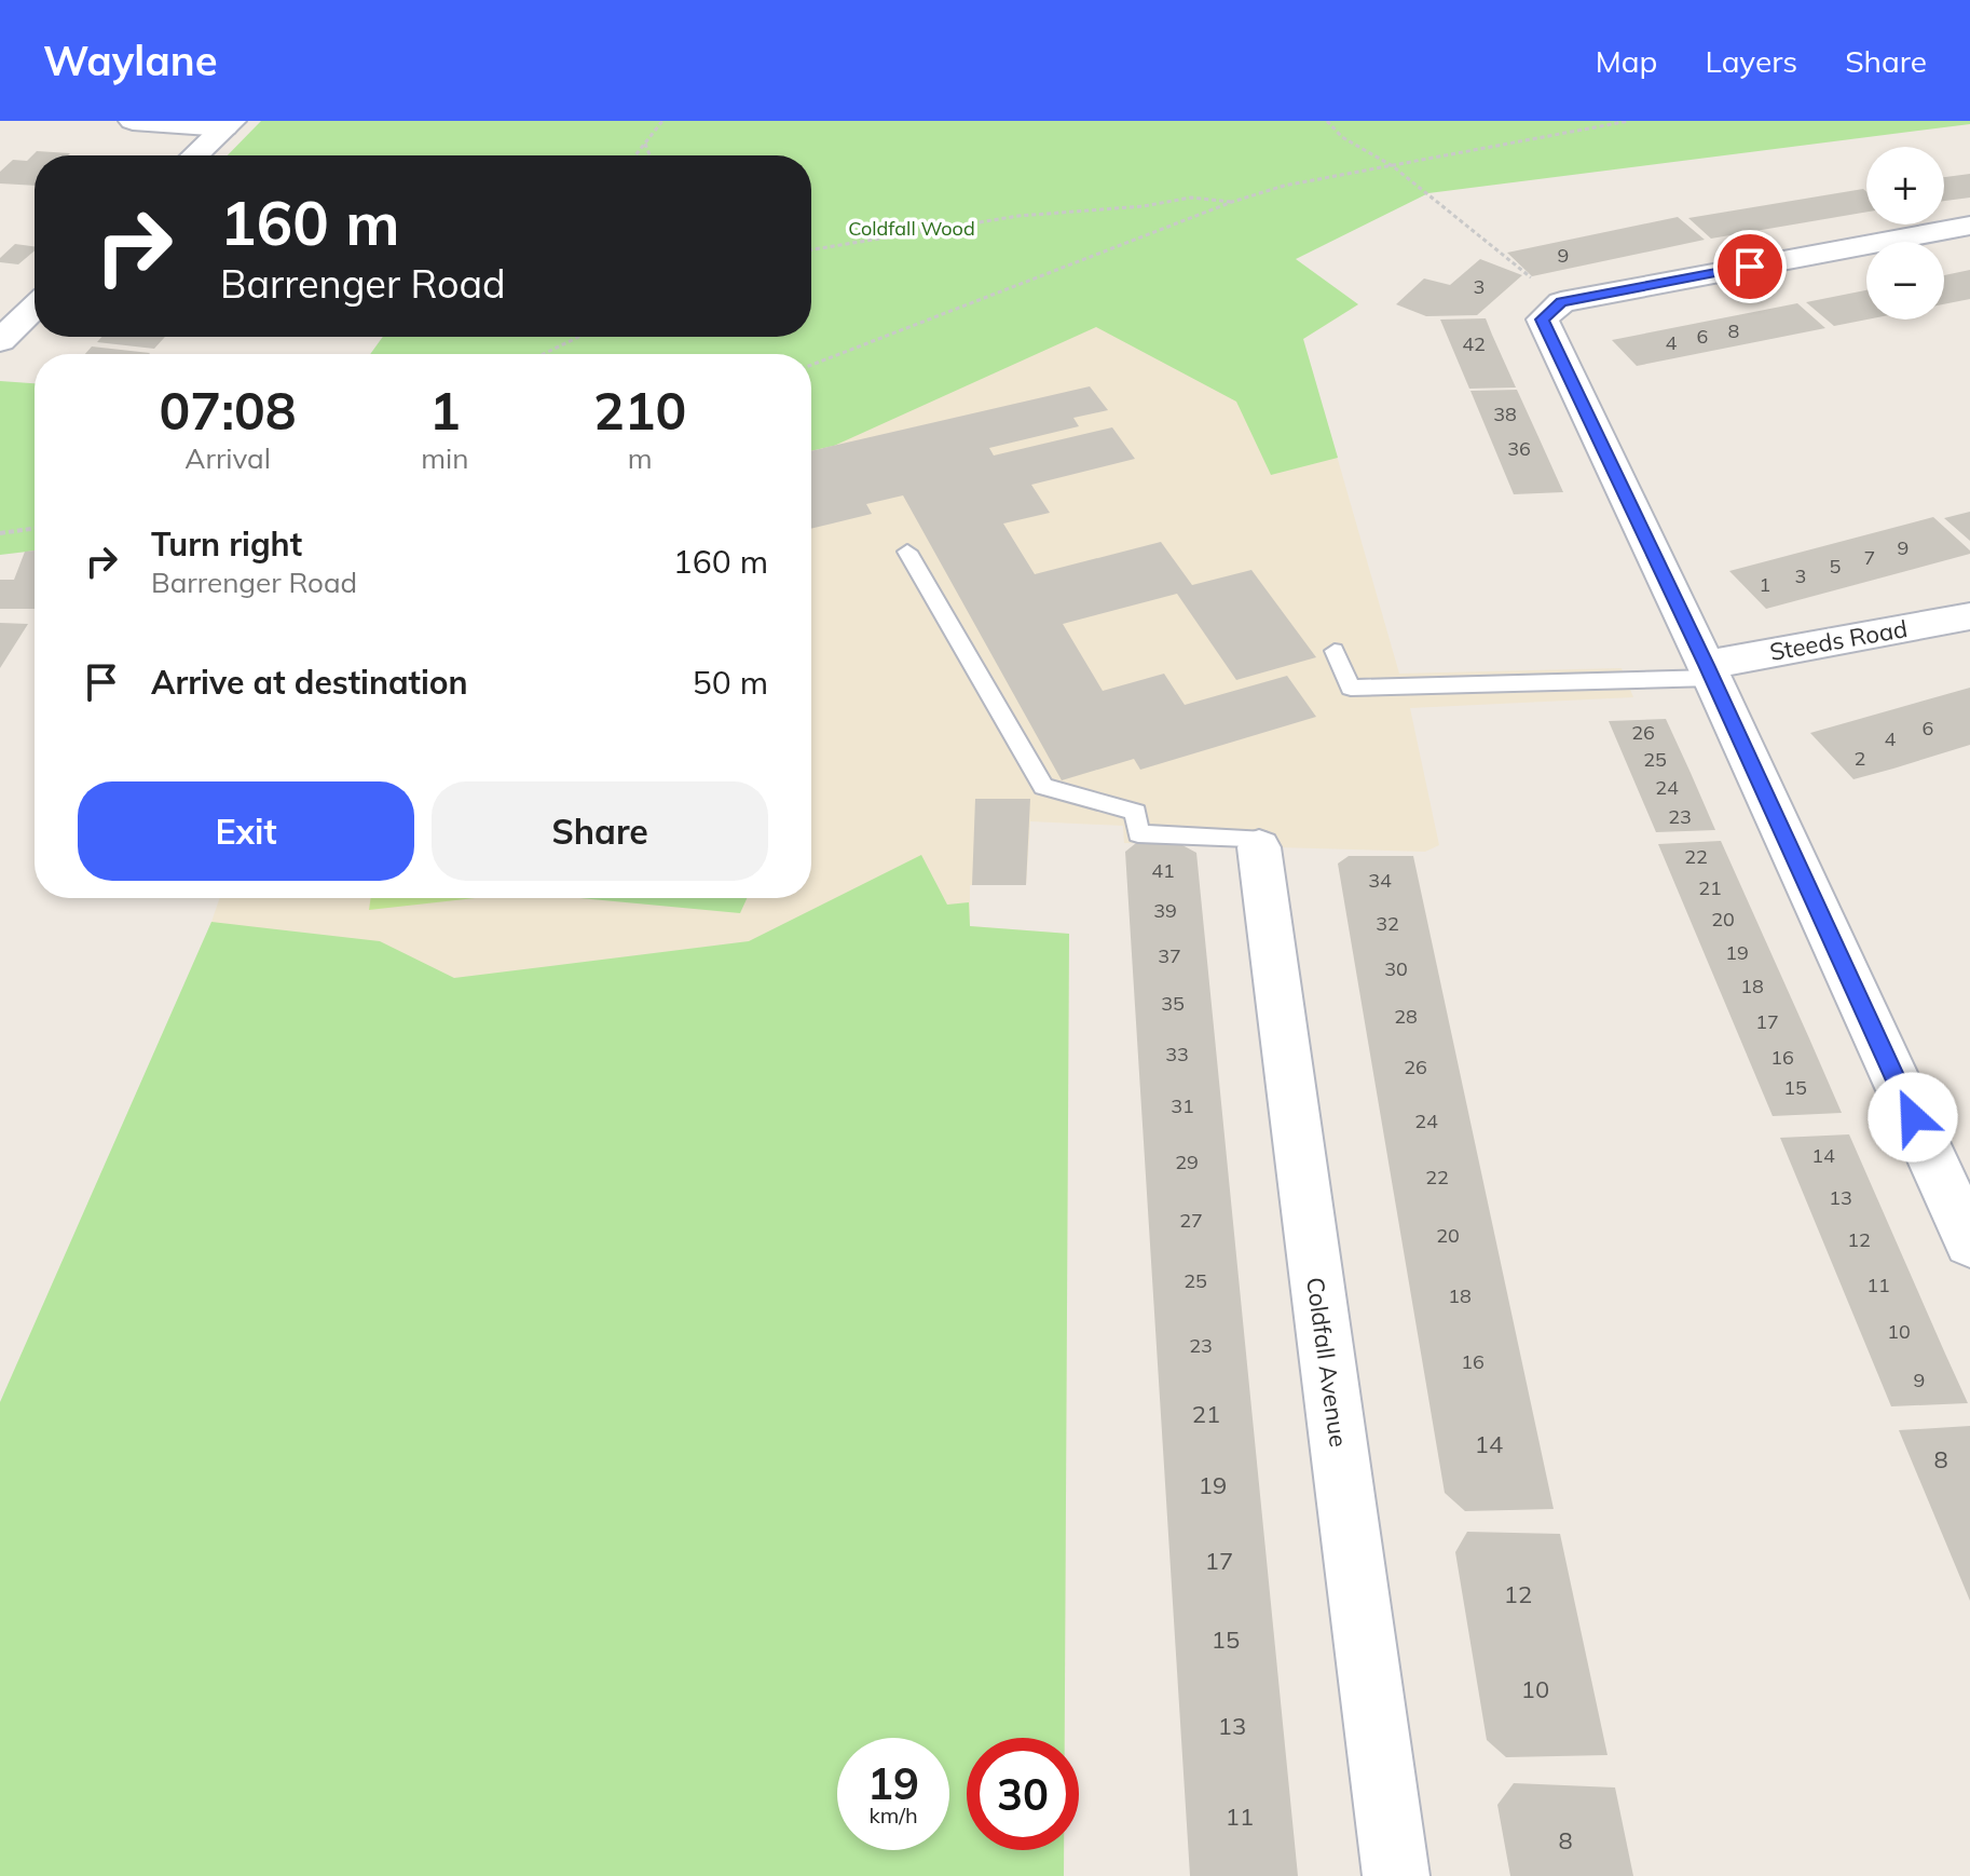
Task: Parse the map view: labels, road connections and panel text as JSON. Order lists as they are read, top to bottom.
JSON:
{
  "streets": {
    "street": ["Steeds Road", "Coldfall Avenue"]
  },
  "parks": ["Coldfall Wood"],
  "house_numbers": [
    "9",
    "3",
    "8",
    "6",
    "4",
    "42",
    "38",
    "36",
    "9",
    "7",
    "5",
    "3",
    "1",
    "6",
    "26",
    "4",
    "2",
    "25",
    "24",
    "23",
    "22",
    "41",
    "34",
    "21",
    "39",
    "20",
    "32",
    "19",
    "37",
    "30",
    "18",
    "35",
    "28",
    "17",
    "33",
    "16",
    "26",
    "15",
    "31",
    "24",
    "14",
    "29",
    "22",
    "13",
    "27",
    "20",
    "12",
    "25",
    "11",
    "18",
    "10",
    "23",
    "16",
    "9",
    "21",
    "14",
    "8",
    "19",
    "17",
    "12",
    "15",
    "10",
    "13",
    "11",
    "8"
  ],
  "page": {
    "header": "Waylane",
    "nav": ["Map", "Layers", "Share"],
    "map_buttons": ["+", "−"],
    "turn": ["160 m", "Barrenger Road"],
    "eta": [
      "07:08",
      "Arrival",
      "1",
      "min",
      "210",
      "m"
    ],
    "list": [
      {
        "name": "Turn right",
        "note": "Barrenger Road",
        "value": "160 m"
      },
      {
        "name": "Arrive at destination",
        "value": "50 m"
      }
    ],
    "buttons": ["Exit", "Share"],
    "speed": "19 km/h",
    "limit": "30"
  }
}
